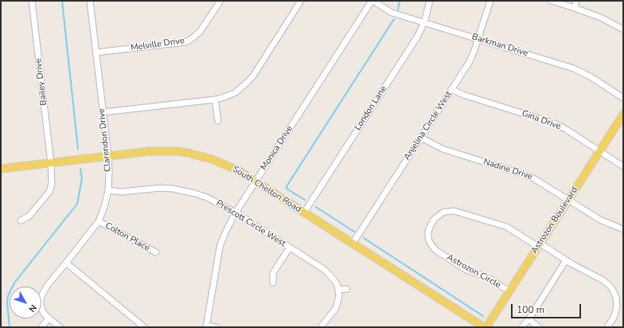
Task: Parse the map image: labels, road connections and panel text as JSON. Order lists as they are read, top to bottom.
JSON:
{
  "streets": {
    "main road": ["South Chelton Road", "Astrozon Boulevard"],
    "street": [
      "Melville Drive",
      "Barkman Drive",
      "Bailey Drive",
      "London Lane",
      "Gina Drive",
      "Anjelina Circle West",
      "Clarendon Drive",
      "Monica Drive",
      "Nadine Drive",
      "Prescott Circle West",
      "Colton Place",
      "Astrozon Circle"
    ]
  },
  "crossings": [
    ["Melville Drive", "Clarendon Drive"],
    ["Barkman Drive", "London Lane"],
    ["Barkman Drive", "Anjelina Circle West"],
    ["Barkman Drive", "Monica Drive"],
    ["Bailey Drive", "South Chelton Road"],
    ["London Lane", "South Chelton Road"],
    ["Gina Drive", "Anjelina Circle West"],
    ["Gina Drive", "Astrozon Boulevard"],
    ["Anjelina Circle West", "Nadine Drive"],
    ["Anjelina Circle West", "South Chelton Road"],
    ["Clarendon Drive", "South Chelton Road"],
    ["Clarendon Drive", "Prescott Circle West"],
    ["Clarendon Drive", "Colton Place"],
    ["Monica Drive", "South Chelton Road"],
    ["Monica Drive", "Prescott Circle West"],
    ["Nadine Drive", "Astrozon Boulevard"],
    ["Astrozon Boulevard", "Astrozon Circle"]
  ],
  "scale_bar": "100 m",
  "north": "bottom right"
}
